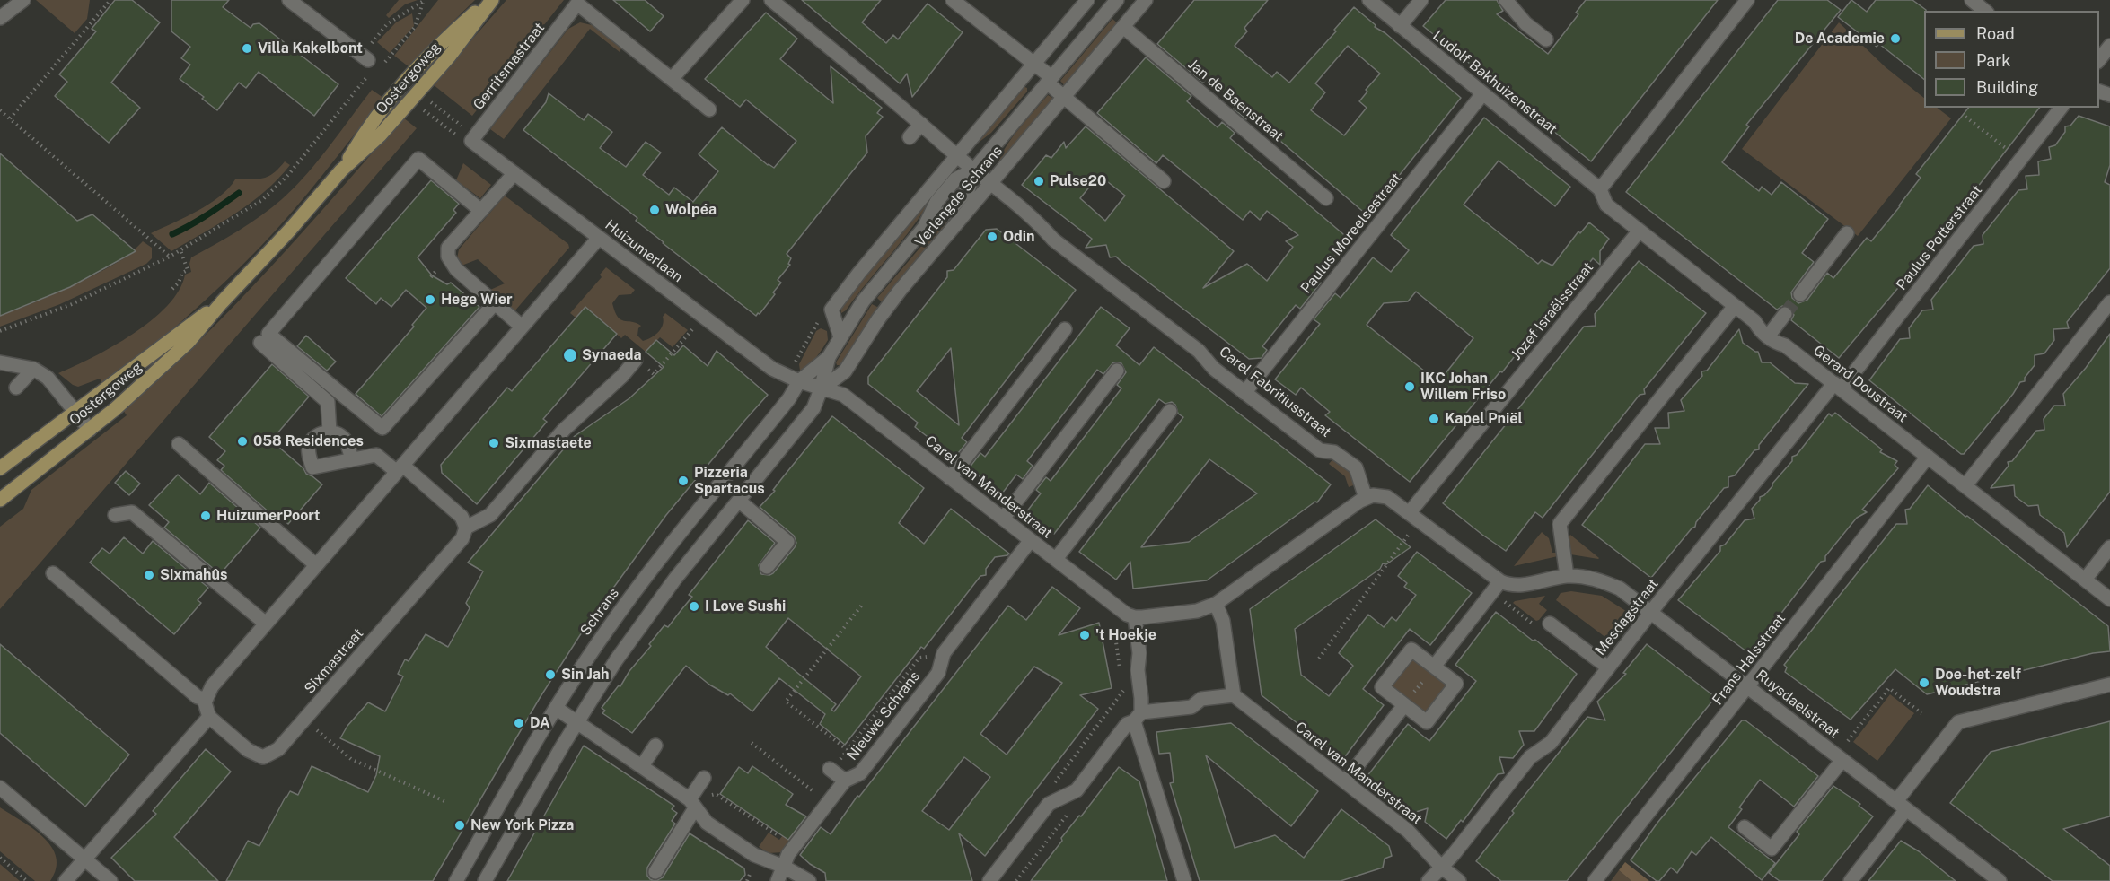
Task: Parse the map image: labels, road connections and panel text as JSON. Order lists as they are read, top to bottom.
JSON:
{
  "streets": {
    "main road": ["Oostergoweg"],
    "street": [
      "Gerritsmastraat",
      "Ludolf Bakhuizenstraat",
      "Jan de Baenstraat",
      "Verlengde Schrans",
      "Paulus Moreelsestraat",
      "Paulus Potterstraat",
      "Huizumerlaan",
      "Jozef Israëlsstraat",
      "Gerard Doustraat",
      "Carel Fabritiusstraat",
      "Carel van Manderstraat",
      "Schrans",
      "Mesdagstraat",
      "Frans Halsstraat",
      "Sixmastraat",
      "Ruysdaelstraat",
      "Nieuwe Schrans"
    ]
  },
  "crossings": [
    ["Gerritsmastraat", "Huizumerlaan"],
    ["Ludolf Bakhuizenstraat", "Paulus Moreelsestraat"],
    ["Ludolf Bakhuizenstraat", "Gerard Doustraat"],
    ["Jan de Baenstraat", "Verlengde Schrans"],
    ["Verlengde Schrans", "Huizumerlaan"],
    ["Verlengde Schrans", "Carel Fabritiusstraat"],
    ["Verlengde Schrans", "Carel van Manderstraat"],
    ["Verlengde Schrans", "Schrans"],
    ["Paulus Moreelsestraat", "Carel Fabritiusstraat"],
    ["Paulus Potterstraat", "Gerard Doustraat"],
    ["Paulus Potterstraat", "Mesdagstraat"],
    ["Huizumerlaan", "Carel van Manderstraat"],
    ["Huizumerlaan", "Schrans"],
    ["Jozef Israëlsstraat", "Gerard Doustraat"],
    ["Gerard Doustraat", "Mesdagstraat"],
    ["Gerard Doustraat", "Frans Halsstraat"],
    ["Carel van Manderstraat", "Schrans"],
    ["Carel van Manderstraat", "Mesdagstraat"],
    ["Carel van Manderstraat", "Nieuwe Schrans"],
    ["Mesdagstraat", "Ruysdaelstraat"],
    ["Frans Halsstraat", "Ruysdaelstraat"]
  ],
  "places": [
    "De Academie",
    "Villa Kakelbont",
    "Pulse20",
    "Wolpéa",
    "Odin",
    "Hege Wier",
    "Synaeda",
    "IKC Johan Willem Friso",
    "Kapel Pniël",
    "058 Residences",
    "Sixmastaete",
    "Pizzeria Spartacus",
    "HuizumerPoort",
    "Sixmahûs",
    "I Love Sushi",
    "'t Hoekje",
    "Sin Jah",
    "Doe-het-zelf Woudstra",
    "DA",
    "New York Pizza"
  ],
  "legend": ["Road", "Park", "Building"]
}
